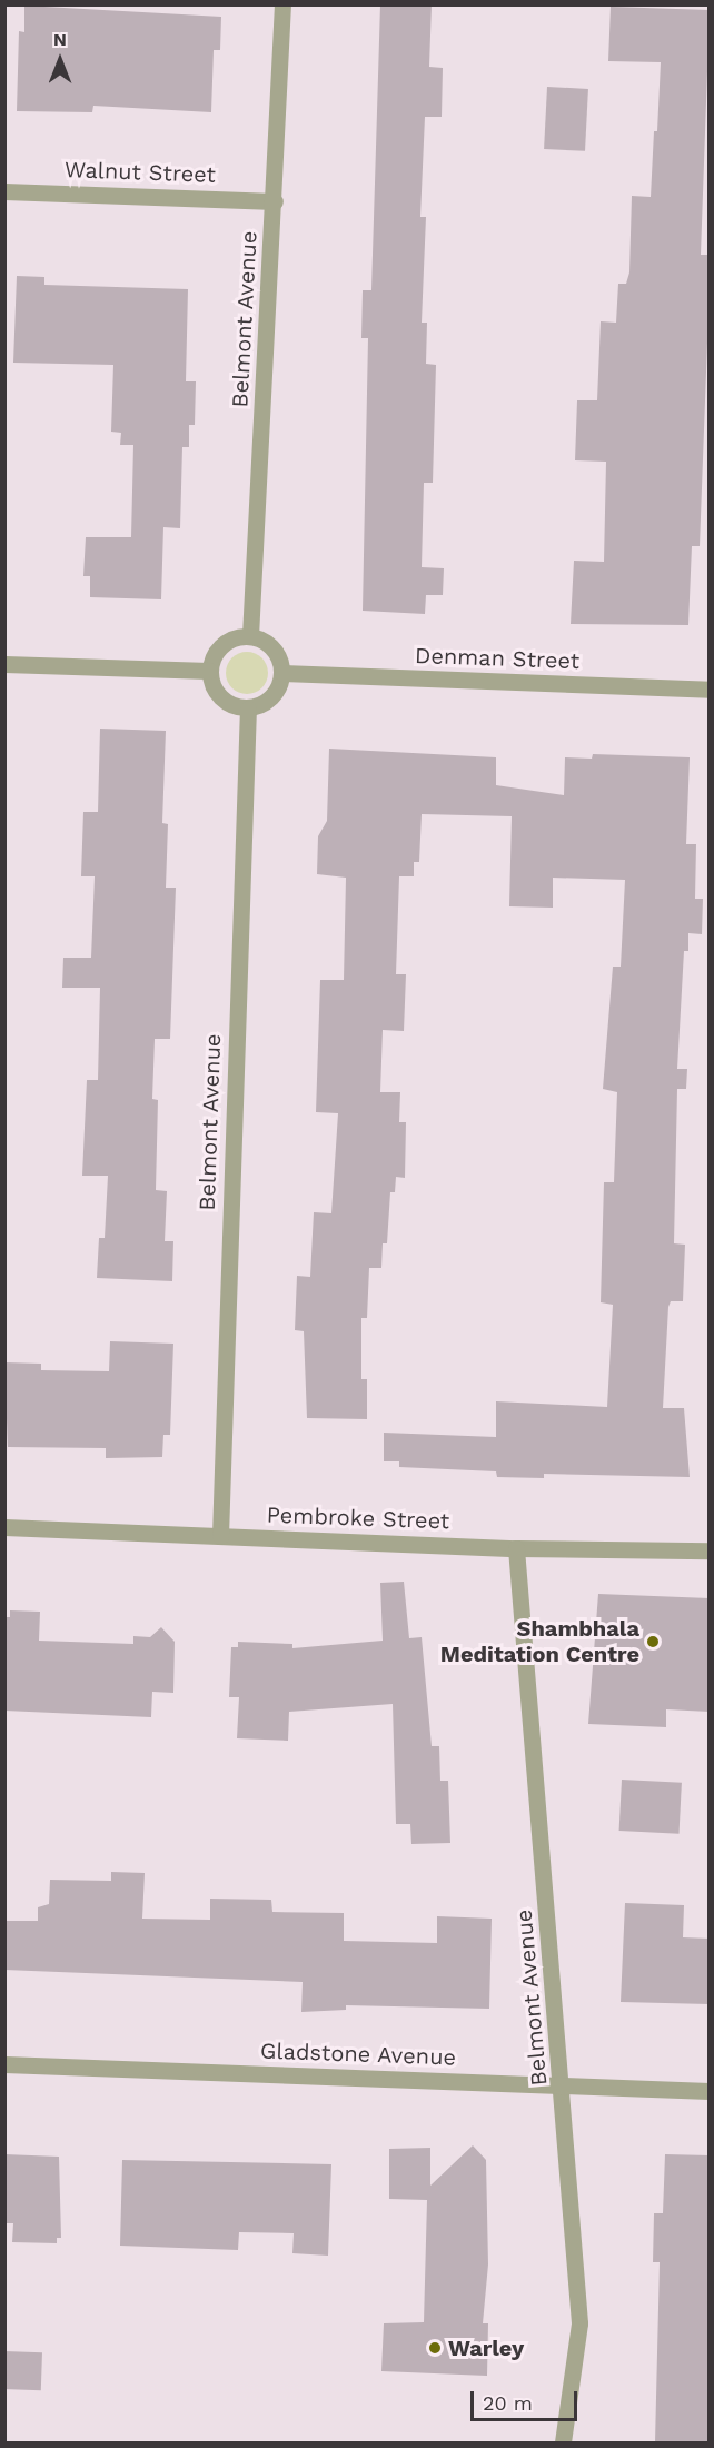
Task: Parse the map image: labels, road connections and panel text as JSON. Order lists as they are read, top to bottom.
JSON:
{
  "streets": {
    "street": [
      "Walnut Street",
      "Belmont Avenue",
      "Denman Street",
      "Pembroke Street",
      "Gladstone Avenue"
    ]
  },
  "crossings": [
    ["Walnut Street", "Belmont Avenue"],
    ["Belmont Avenue", "Denman Street"],
    ["Belmont Avenue", "Pembroke Street"],
    ["Belmont Avenue", "Gladstone Avenue"]
  ],
  "places": ["Shambhala Meditation Centre", "Warley"],
  "scale_bar": "20 m",
  "north": "top"
}
